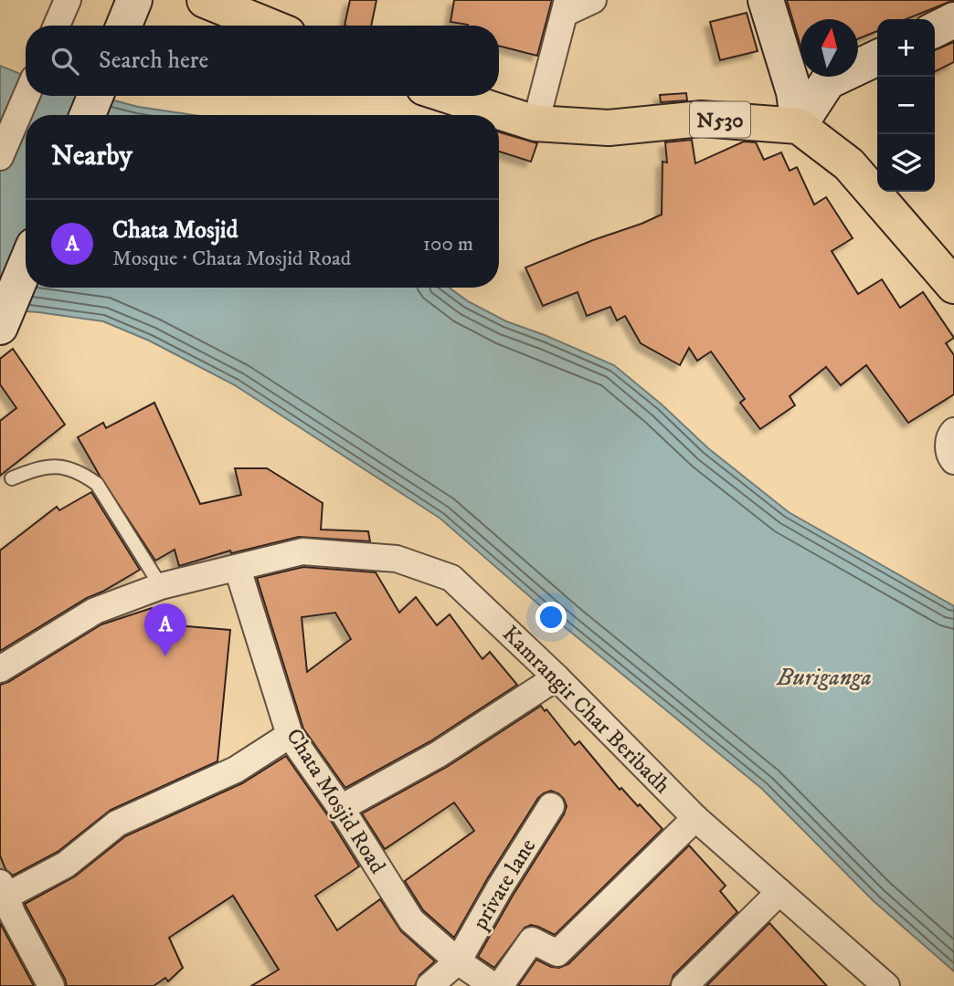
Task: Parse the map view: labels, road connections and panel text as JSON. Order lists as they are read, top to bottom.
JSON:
{
  "streets": {
    "highway": ["N530"],
    "street": ["Kamrangir Char Beribadh", "Chata Mosjid Road", "private lane"]
  },
  "crossings": [
    ["Kamrangir Char Beribadh", "Chata Mosjid Road"],
    ["Chata Mosjid Road", "private lane"]
  ],
  "water": ["Buriganga"],
  "north": "top",
  "page": {
    "map_buttons": ["+", "−"],
    "search": "Search here",
    "heading": "Nearby",
    "list": [
      {
        "mark": "A",
        "name": "Chata Mosjid",
        "note": "Mosque · Chata Mosjid Road",
        "value": "100 m"
      }
    ],
    "pins": "A"
  }
}
